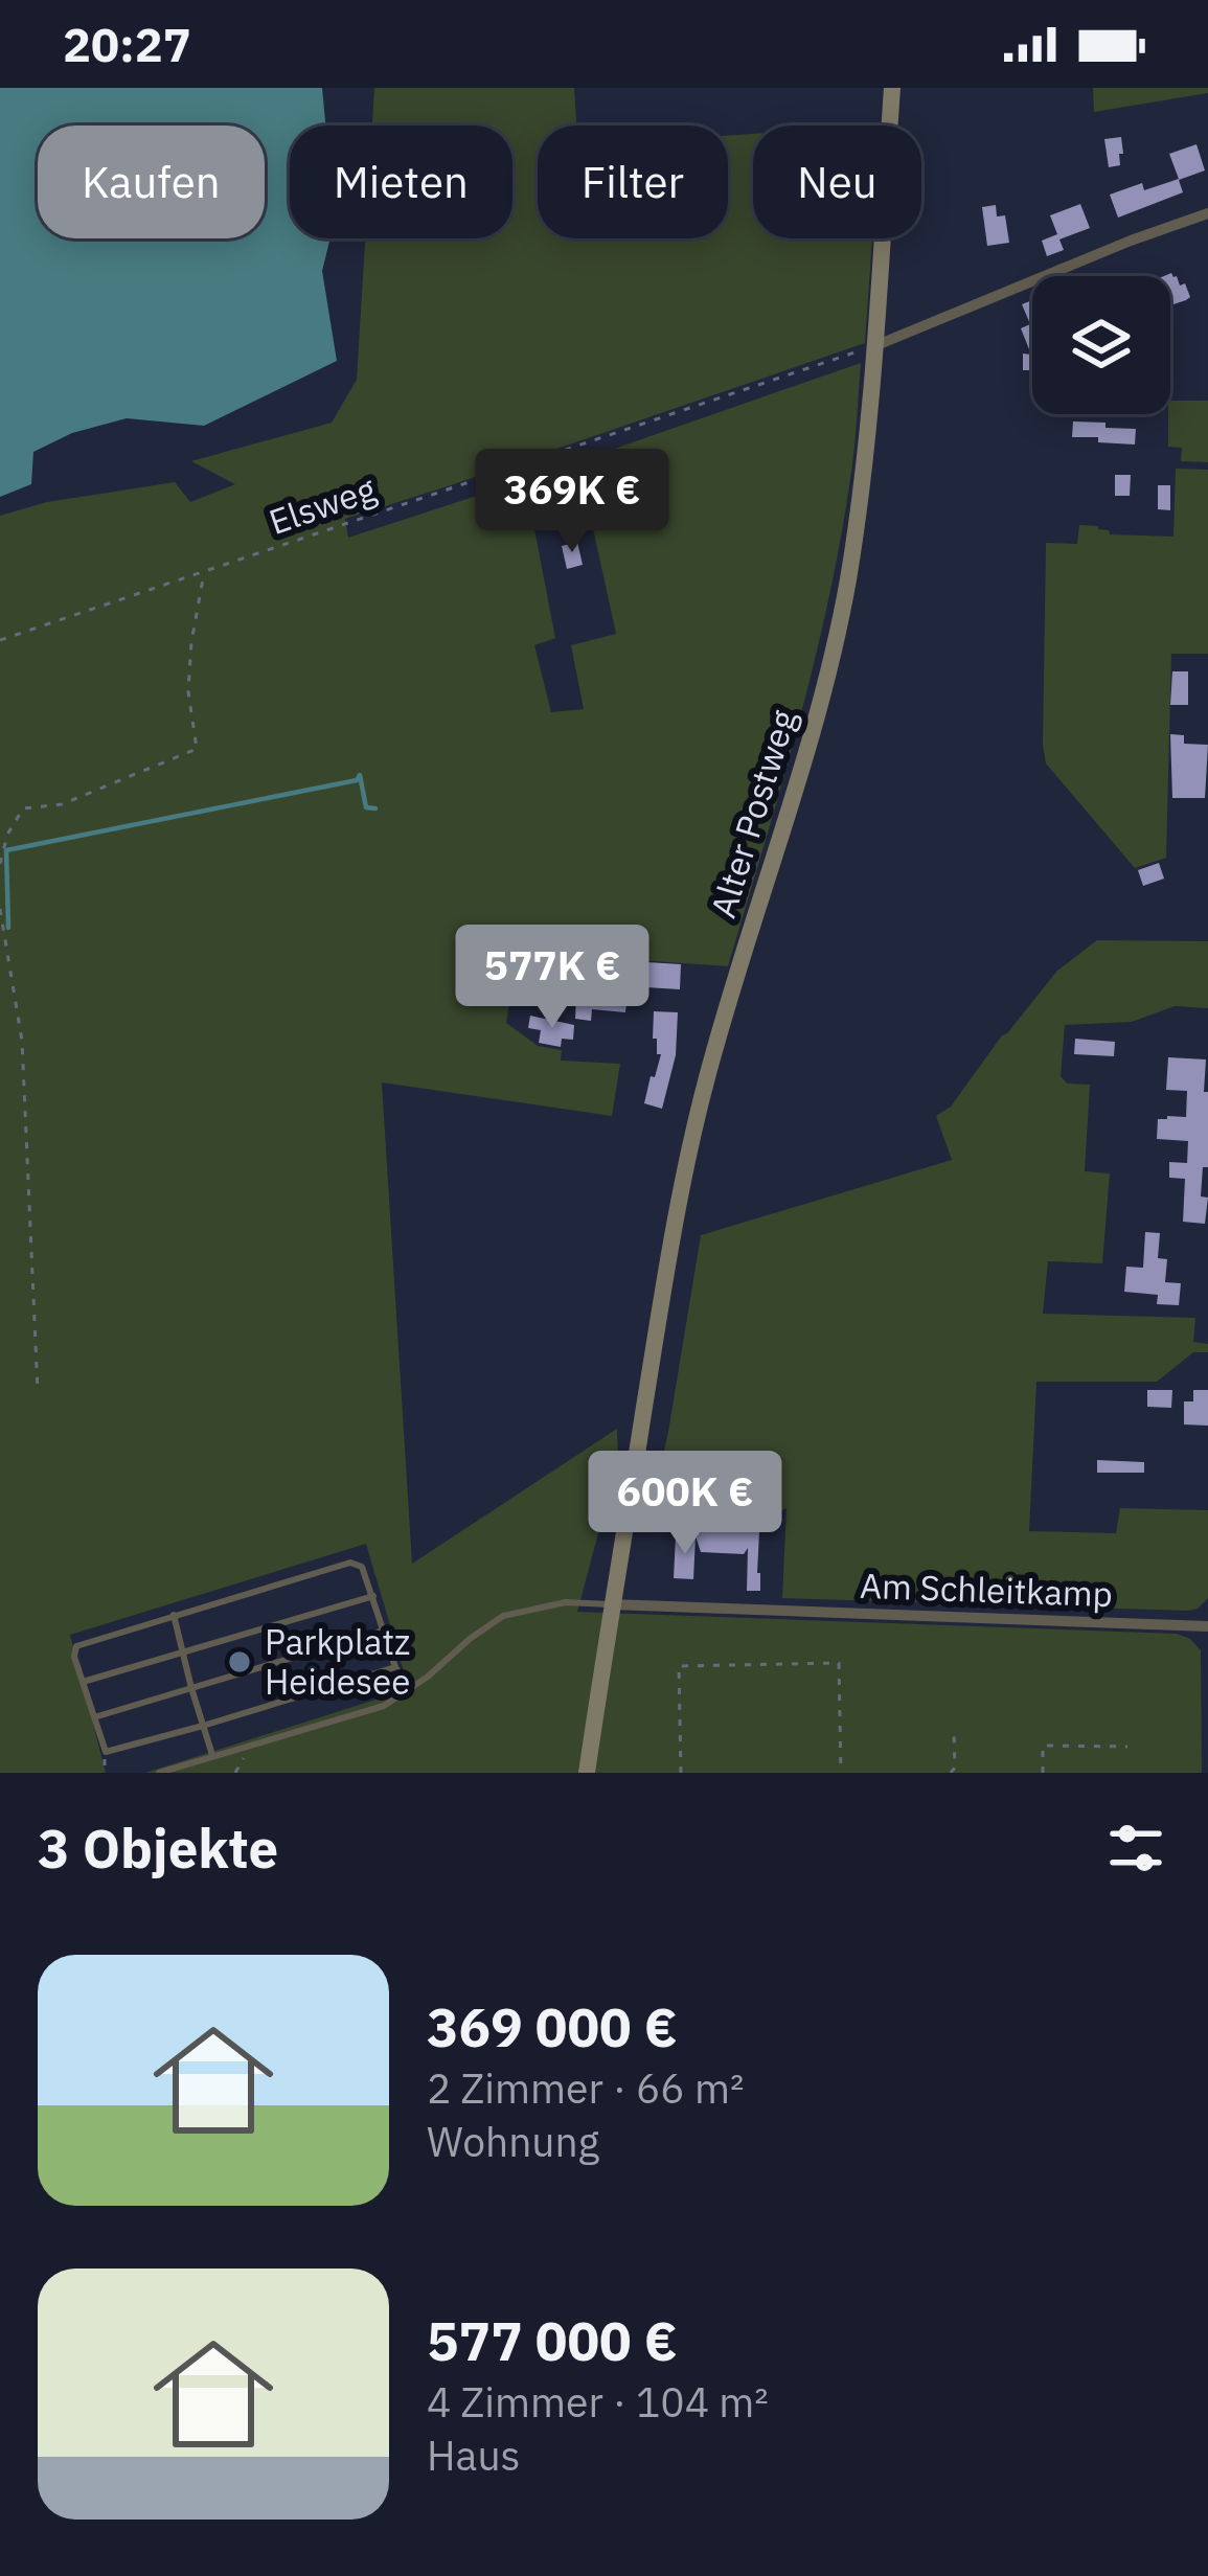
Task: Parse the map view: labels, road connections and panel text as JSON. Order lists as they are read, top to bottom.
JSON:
{
  "streets": {
    "main road": ["Alter Postweg"],
    "street": ["Am Schleitkamp"],
    "path": ["Elsweg"]
  },
  "crossings": [
    ["Elsweg", "Alter Postweg"],
    ["Alter Postweg", "Am Schleitkamp"]
  ],
  "places": ["Parkplatz Heidesee"],
  "page": {
    "status": "20:27",
    "chip": [
      "Kaufen",
      "Mieten",
      "Filter",
      "Neu"
    ],
    "price": ["369K €", "577K €", "600K €"],
    "heading": "3 Objekte",
    "list": [
      {
        "name": "369 000 €",
        "note": "2 Zimmer · 66 m² · Wohnung"
      },
      {
        "name": "577 000 €",
        "note": "4 Zimmer · 104 m² · Haus"
      }
    ]
  }
}
